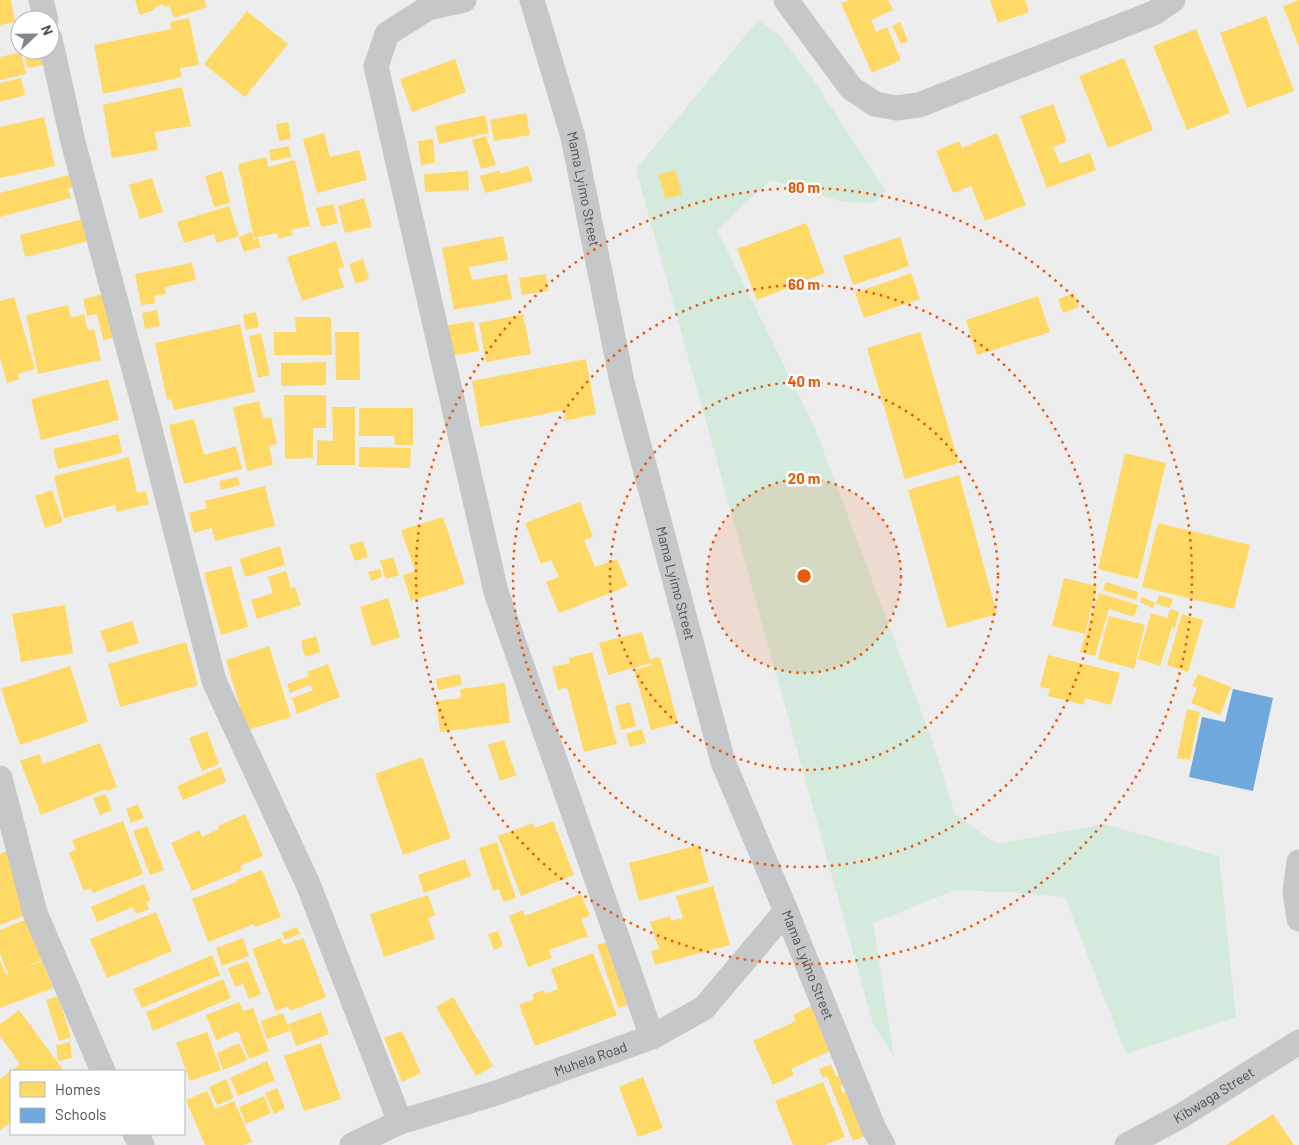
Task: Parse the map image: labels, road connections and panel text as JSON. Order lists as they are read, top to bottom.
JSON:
{
  "streets": {
    "street": ["Mama Lyimo Street", "Muhela Road", "Kibwaga Street"]
  },
  "crossings": [
    ["Mama Lyimo Street", "Muhela Road"]
  ],
  "legend": ["Homes", "Schools"],
  "north": "right",
  "rings": [
    "80 m",
    "60 m",
    "40 m",
    "20 m"
  ]
}
